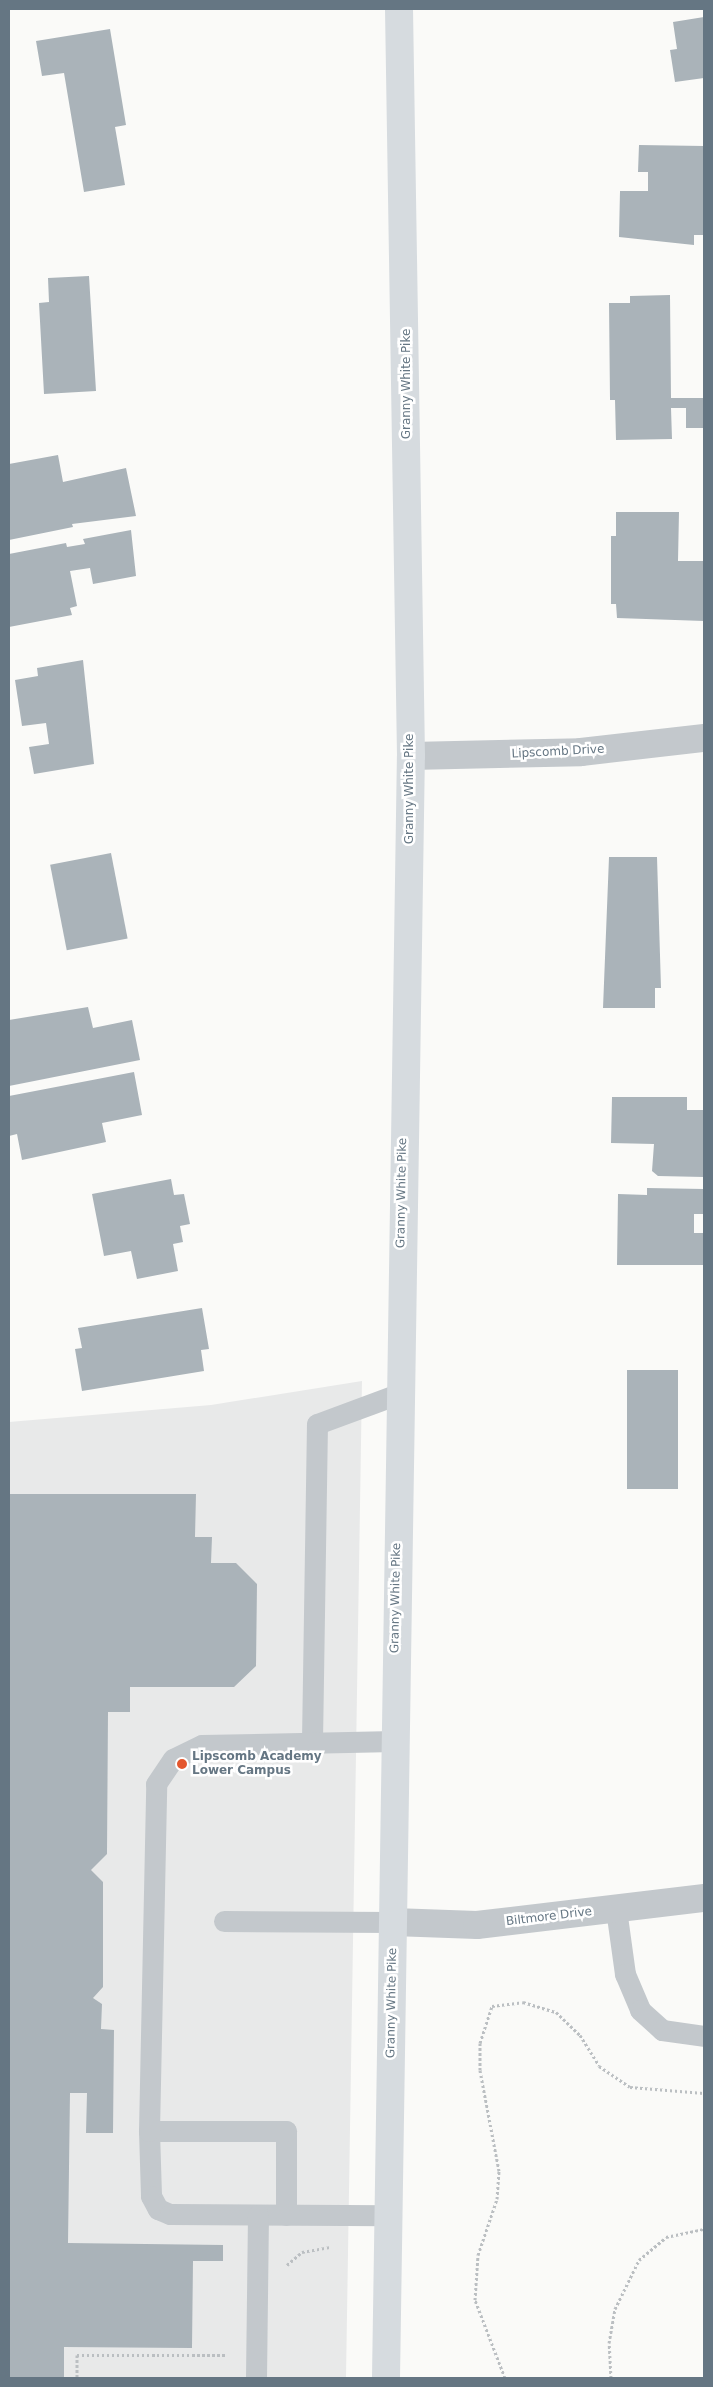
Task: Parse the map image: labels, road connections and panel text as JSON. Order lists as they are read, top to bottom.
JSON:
{
  "streets": {
    "main road": ["Granny White Pike"],
    "street": ["Lipscomb Drive", "Biltmore Drive"]
  },
  "crossings": [
    ["Granny White Pike", "Lipscomb Drive"],
    ["Granny White Pike", "Biltmore Drive"]
  ],
  "places": ["Lipscomb Academy Lower Campus"]
}
